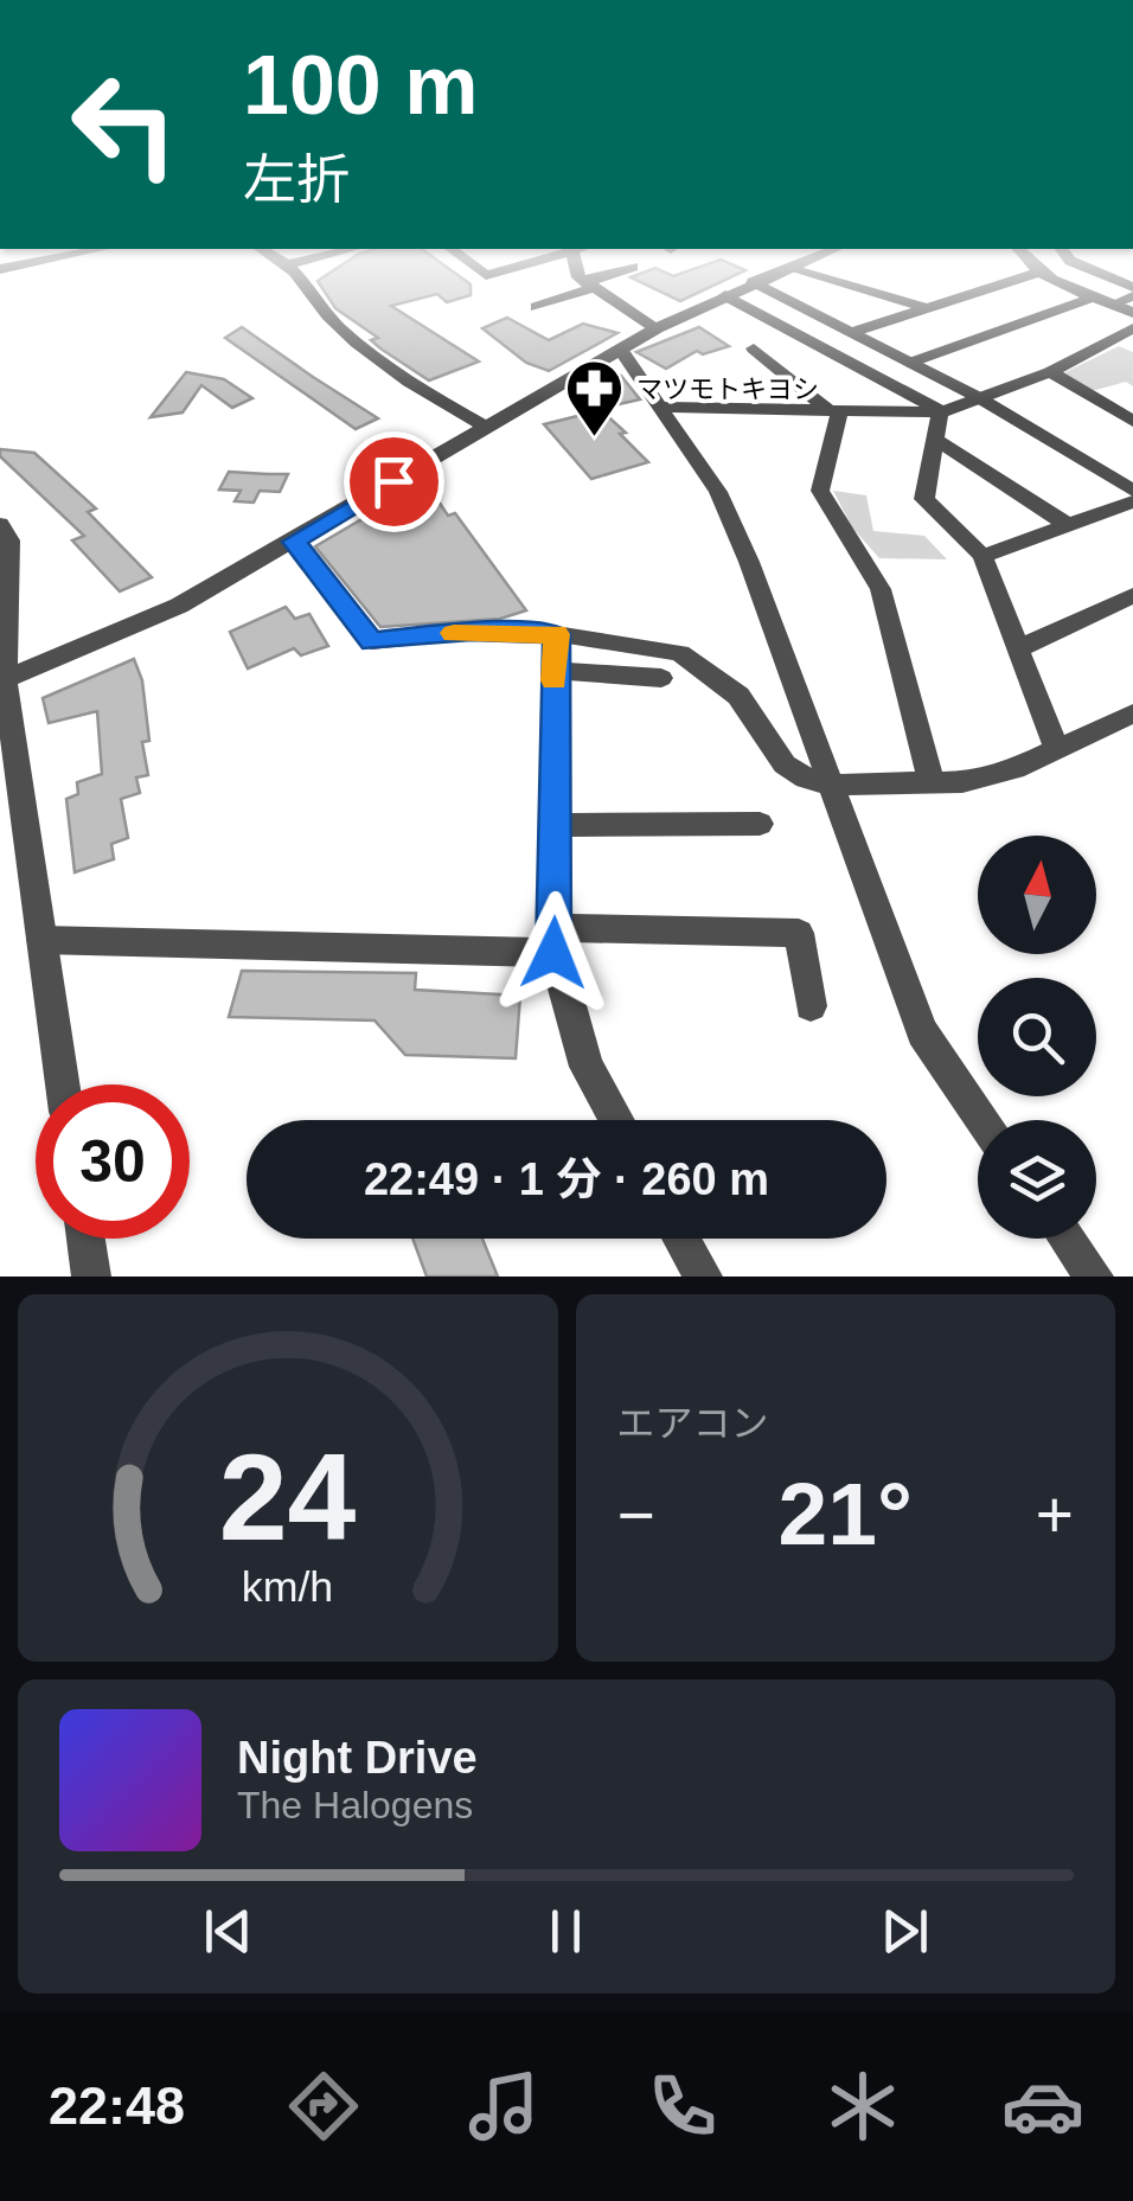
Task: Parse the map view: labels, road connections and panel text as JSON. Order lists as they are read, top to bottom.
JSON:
{
  "places": {
    "pharmacy": ["マツモトキヨシ"]
  },
  "north": "top",
  "page": {
    "turn": ["100 m", "左折"],
    "limit": "30",
    "trip": "22:49 · 1 分 · 260 m",
    "tile": "エアコン",
    "heat": ["−", "21°", "+"],
    "song": ["Night Drive", "The Halogens"],
    "tabs": "22:48",
    "gauge": ["24", "km/h"]
  }
}
